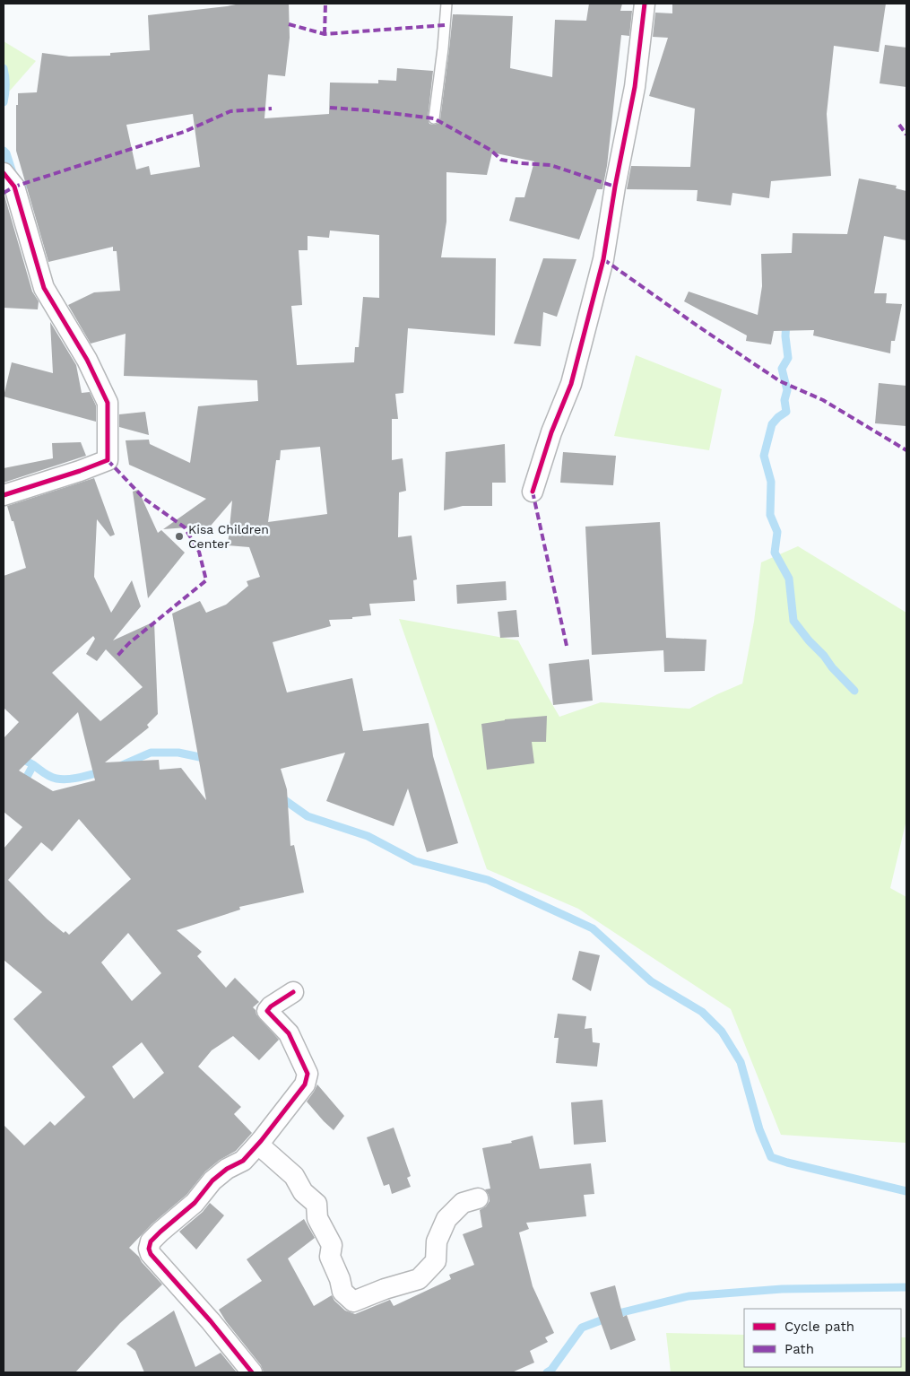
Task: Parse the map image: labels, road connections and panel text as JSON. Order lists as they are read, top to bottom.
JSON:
{
  "places": ["Kisa Children Center"],
  "legend": ["Cycle path", "Path"]
}
